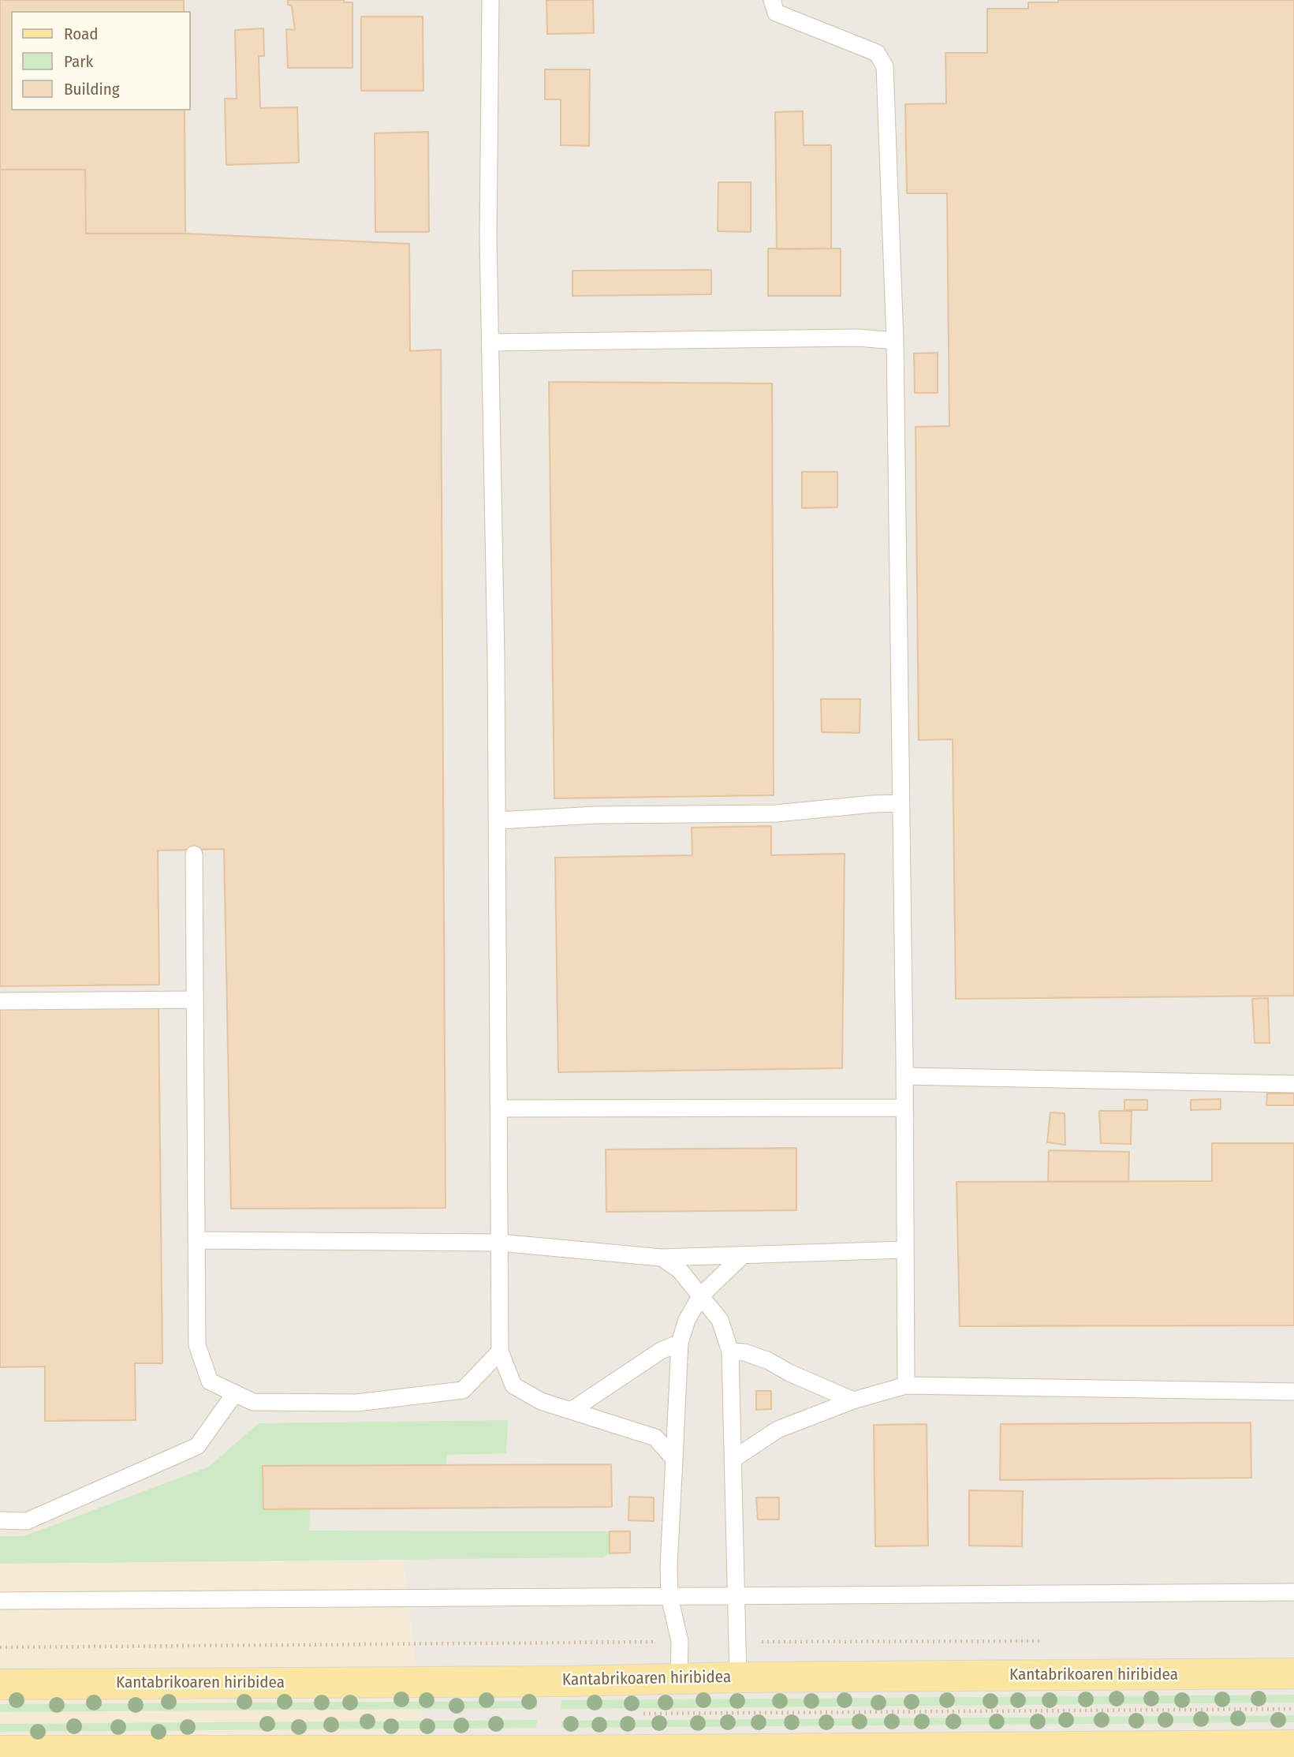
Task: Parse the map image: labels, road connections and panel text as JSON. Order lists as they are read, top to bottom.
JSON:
{
  "streets": {
    "main road": ["Kantabrikoaren hiribidea"]
  },
  "legend": ["Road", "Park", "Building"]
}
